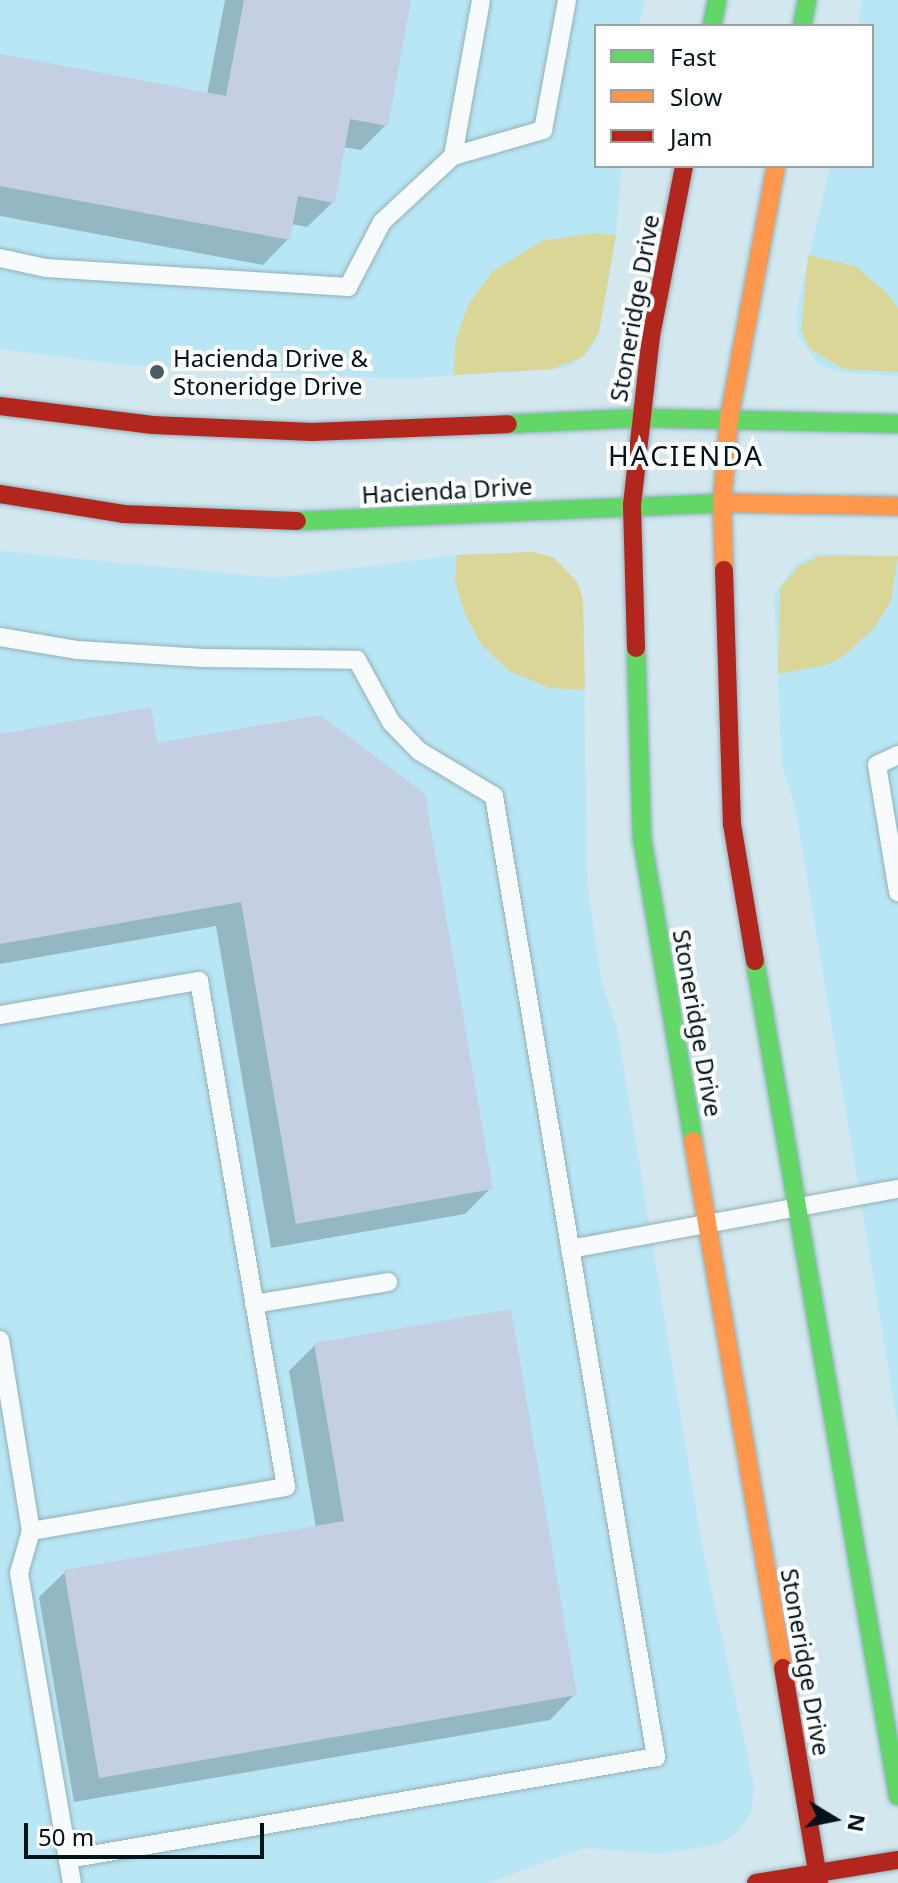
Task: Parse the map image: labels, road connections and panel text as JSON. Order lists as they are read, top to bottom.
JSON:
{
  "streets": {
    "main road": ["Stoneridge Drive", "Hacienda Drive"]
  },
  "crossings": [
    ["Stoneridge Drive", "Hacienda Drive"]
  ],
  "districts": ["HACIENDA"],
  "places": ["Hacienda Drive & Stoneridge Drive"],
  "legend": ["Fast", "Slow", "Jam"],
  "scale_bar": "50 m",
  "north": "right"
}
